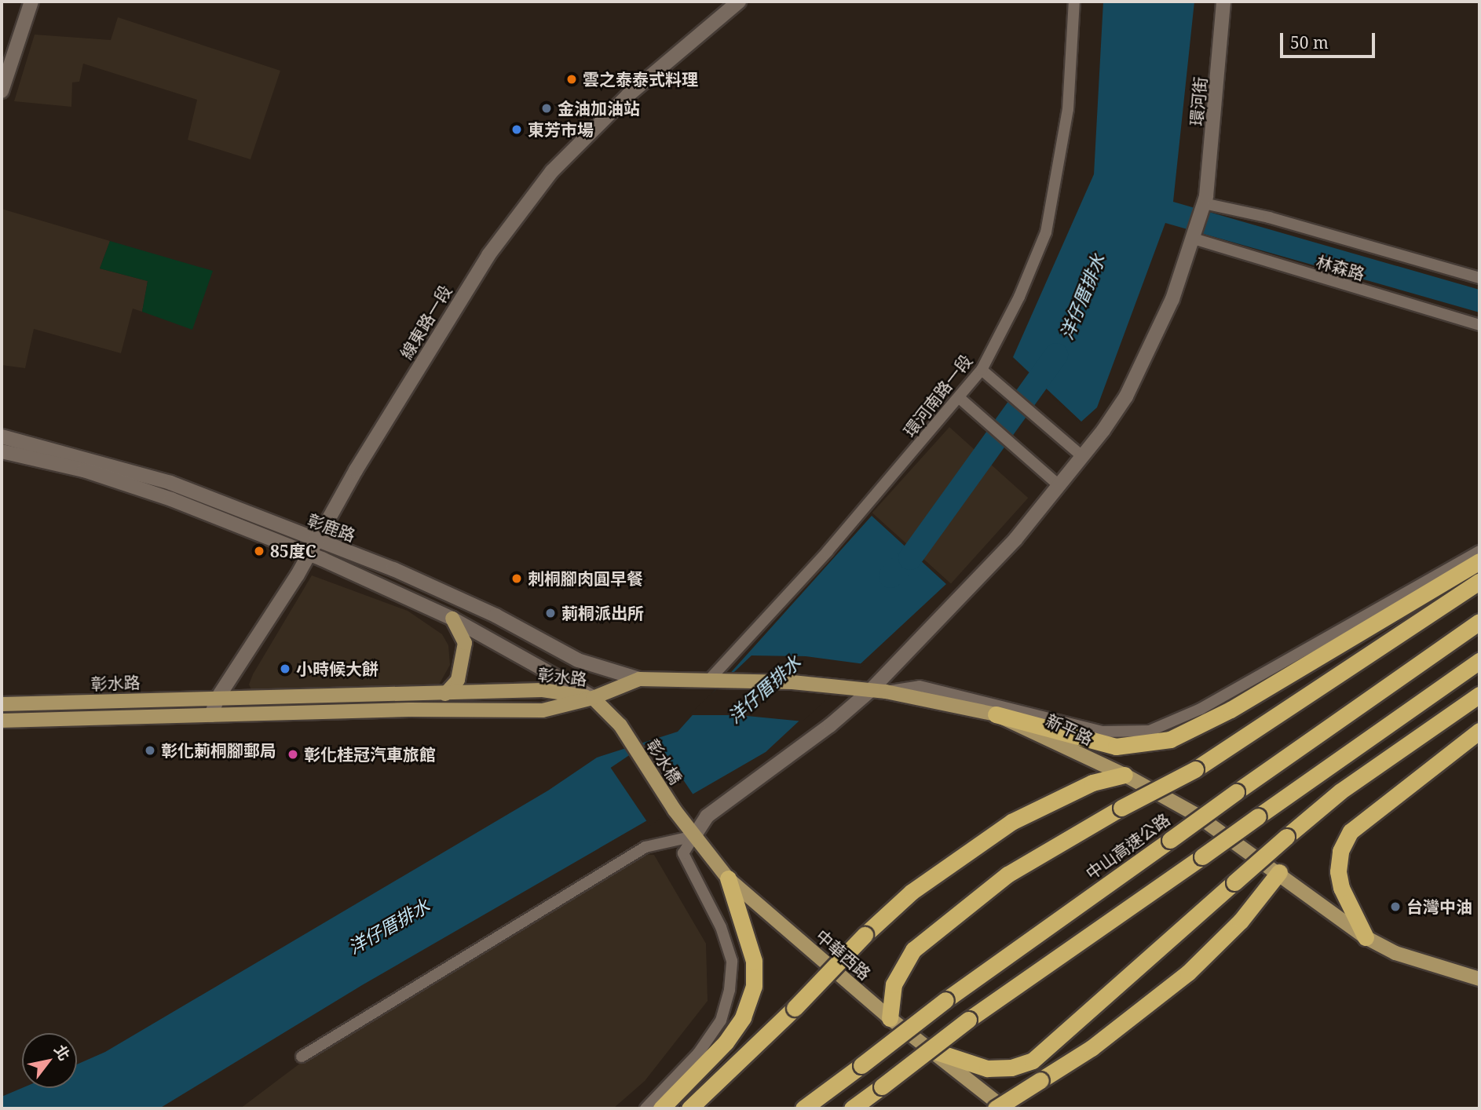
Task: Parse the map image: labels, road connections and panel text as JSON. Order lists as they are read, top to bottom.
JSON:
{
  "streets": {
    "highway": ["中山高速公路"],
    "main road": [
      "環河街",
      "線東路一段",
      "彰鹿路",
      "彰水路",
      "新平路",
      "彰水橋",
      "中華西路"
    ],
    "street": ["林森路", "環河南路一段"]
  },
  "crossings": [
    ["環河街", "林森路"],
    ["環河街", "新平路"],
    ["環河街", "中華西路"],
    ["線東路一段", "彰鹿路"],
    ["線東路一段", "彰水路"],
    ["環河南路一段", "新平路"],
    ["彰鹿路", "彰水路"],
    ["彰鹿路", "新平路"],
    ["彰鹿路", "彰水橋"],
    ["彰水路", "新平路"],
    ["彰水路", "彰水橋"],
    ["新平路", "彰水橋"],
    ["彰水橋", "中華西路"]
  ],
  "water": ["洋仔厝排水"],
  "places": [
    "雲之泰泰式料理",
    "金油加油站",
    "東芳市場",
    "85度C",
    "刺桐腳肉圓早餐",
    "莿桐派出所",
    "小時候大餅",
    "彰化莿桐腳郵局",
    "彰化桂冠汽車旅館",
    "台灣中油"
  ],
  "scale_bar": "50 m",
  "north": "top right"
}
